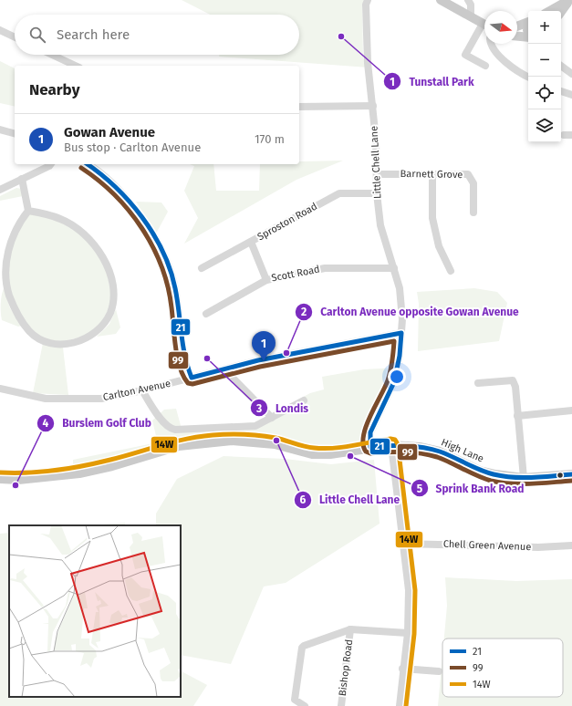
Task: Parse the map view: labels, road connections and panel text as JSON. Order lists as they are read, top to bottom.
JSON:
{
  "streets": {
    "main road": ["High Lane"],
    "street": [
      "Little Chell Lane",
      "Barnett Grove",
      "Sproston Road",
      "Scott Road",
      "Carlton Avenue",
      "Chell Green Avenue",
      "Bishop Road"
    ]
  },
  "crossings": [
    ["Little Chell Lane", "Barnett Grove"],
    ["Little Chell Lane", "Sproston Road"],
    ["Little Chell Lane", "Scott Road"],
    ["Little Chell Lane", "Carlton Avenue"],
    ["Little Chell Lane", "High Lane"]
  ],
  "places": [
    "Tunstall Park",
    "Carlton Avenue opposite Gowan Avenue",
    "Londis",
    "Little Chell Lane",
    "Sprink Bank Road",
    "Burslem Golf Club"
  ],
  "lines": ["transit line 21", "transit line 99", "transit line 14W"],
  "legend": ["21", "99", "14W"],
  "north": "right",
  "page": {
    "map_buttons": ["+", "−"],
    "search": "Search here",
    "heading": "Nearby",
    "list": [
      {
        "mark": "1",
        "name": "Gowan Avenue",
        "note": "Bus stop · Carlton Avenue",
        "value": "170 m"
      }
    ],
    "pins": "1"
  }
}
